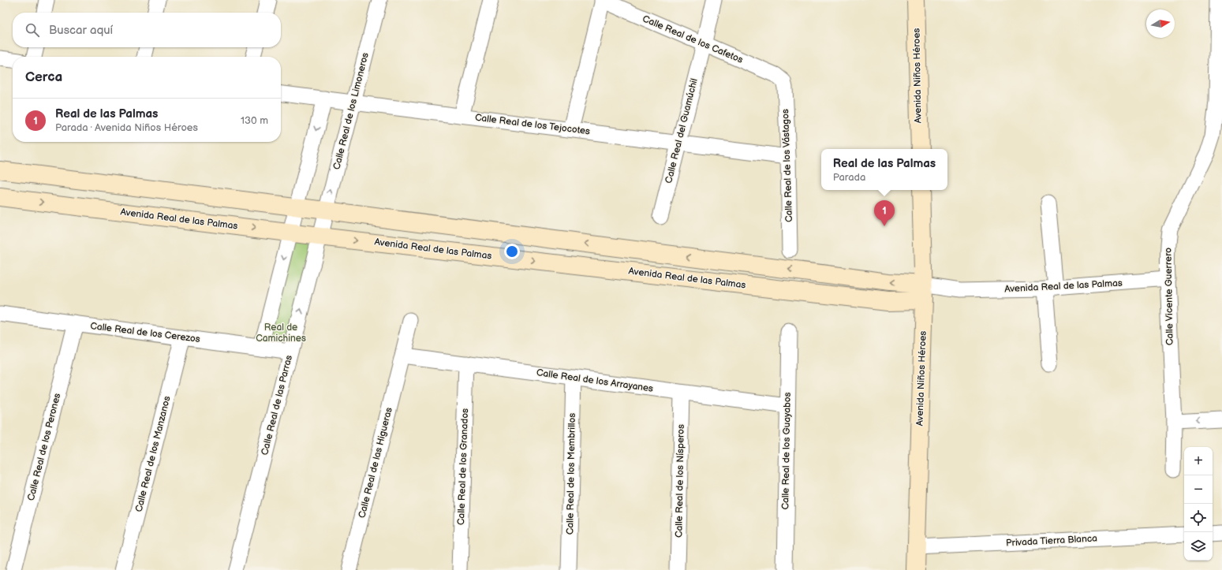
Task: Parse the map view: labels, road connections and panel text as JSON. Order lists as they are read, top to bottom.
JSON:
{
  "streets": {
    "street": [
      "Calle Real de los Cafetos",
      "Avenida Niños Héroes",
      "Calle Real de los Limoneros",
      "Calle Real de los Tejocotes",
      "Calle Real del Guamúchil",
      "Calle Real de los Vástagos",
      "Avenida Real de las Palmas",
      "Calle Vicente Guerrero",
      "Calle Real de los Cerezos",
      "Calle Real de los Arrayanes",
      "Calle Real de las Parras",
      "Calle Real de los Perones",
      "Calle Real de los Guayabos",
      "Calle Real de los Manzanos",
      "Calle Real de las Higueras",
      "Calle Real de los Granados",
      "Calle Real de los Membrillos",
      "Calle Real de los Nísperos",
      "Privada Tierra Blanca"
    ]
  },
  "crossings": [
    ["Calle Real de los Cafetos", "Calle Real del Guamúchil"],
    ["Calle Real de los Cafetos", "Calle Real de los Vástagos"],
    ["Avenida Niños Héroes", "Avenida Real de las Palmas"],
    ["Avenida Niños Héroes", "Privada Tierra Blanca"],
    ["Calle Real de los Limoneros", "Calle Real de los Tejocotes"],
    ["Calle Real de los Limoneros", "Avenida Real de las Palmas"],
    ["Calle Real de los Limoneros", "Calle Real de las Parras"],
    ["Calle Real de los Tejocotes", "Calle Real del Guamúchil"],
    ["Calle Real de los Tejocotes", "Calle Real de los Vástagos"],
    ["Avenida Real de las Palmas", "Calle Vicente Guerrero"],
    ["Avenida Real de las Palmas", "Calle Real de las Parras"],
    ["Calle Real de los Cerezos", "Calle Real de las Parras"],
    ["Calle Real de los Cerezos", "Calle Real de los Perones"],
    ["Calle Real de los Cerezos", "Calle Real de los Manzanos"],
    ["Calle Real de los Arrayanes", "Calle Real de los Guayabos"],
    ["Calle Real de los Arrayanes", "Calle Real de las Higueras"],
    ["Calle Real de los Arrayanes", "Calle Real de los Granados"],
    ["Calle Real de los Arrayanes", "Calle Real de los Membrillos"],
    ["Calle Real de los Arrayanes", "Calle Real de los Nísperos"]
  ],
  "parks": ["Real de Camichines"],
  "north": "right",
  "page": {
    "search": "Buscar aquí",
    "heading": "Cerca",
    "list": [
      {
        "mark": "1",
        "name": "Real de las Palmas",
        "note": "Parada · Avenida Niños Héroes",
        "value": "130 m"
      }
    ],
    "popup": ["Real de las Palmas", "Parada"],
    "pins": "1",
    "map_buttons": ["+", "−"]
  }
}
